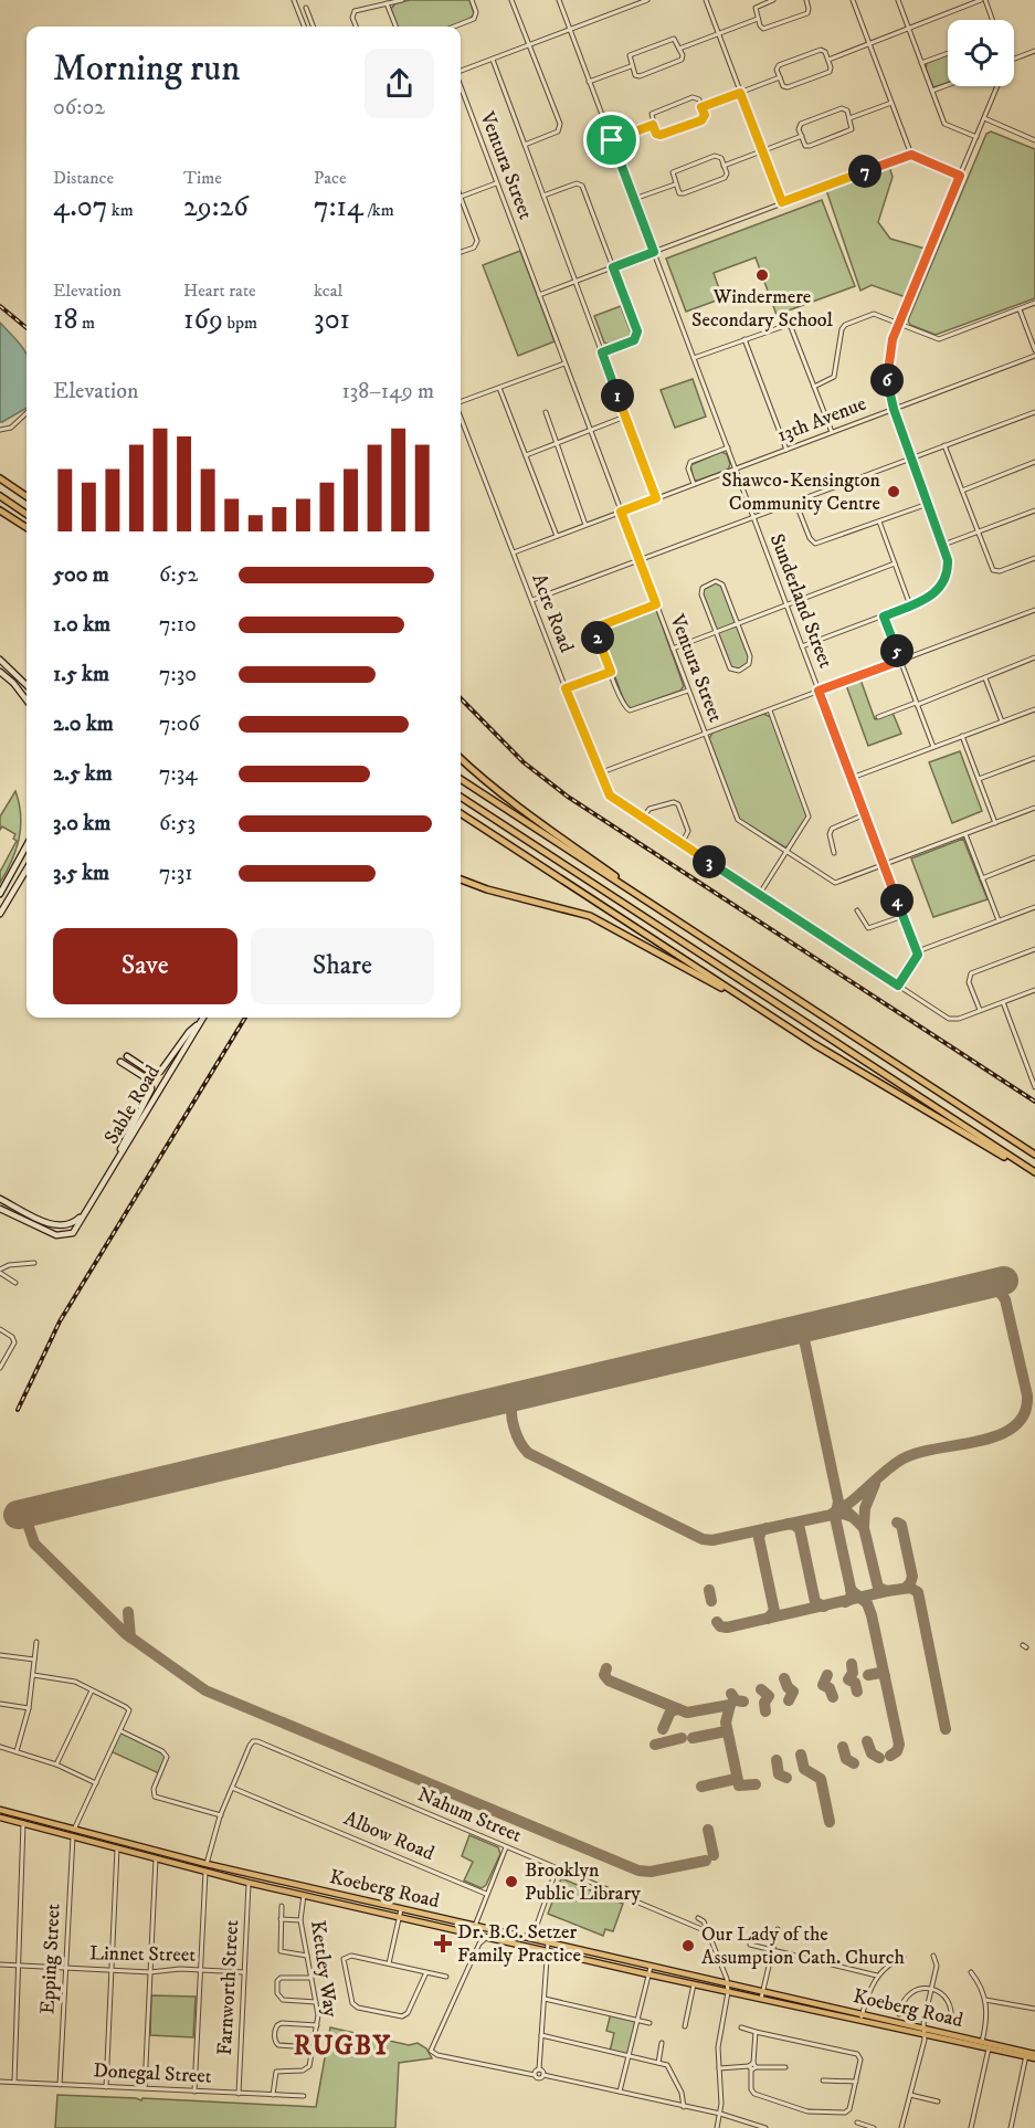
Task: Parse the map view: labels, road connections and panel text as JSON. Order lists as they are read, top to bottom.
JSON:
{
  "streets": {
    "main road": ["Sable Road", "Koeberg Road"],
    "street": [
      "Ventura Street",
      "13th Avenue",
      "Sunderland Street",
      "Acre Road",
      "Nahum Street",
      "Albow Road",
      "Linnet Street",
      "Epping Street",
      "Kettley Way",
      "Farnworth Street",
      "Donegal Street"
    ]
  },
  "crossings": [
    ["Ventura Street", "13th Avenue"],
    ["Ventura Street", "Sunderland Street"],
    ["13th Avenue", "Sunderland Street"],
    ["13th Avenue", "Acre Road"],
    ["Nahum Street", "Albow Road"],
    ["Koeberg Road", "Epping Street"],
    ["Koeberg Road", "Kettley Way"],
    ["Koeberg Road", "Farnworth Street"],
    ["Linnet Street", "Epping Street"],
    ["Linnet Street", "Farnworth Street"],
    ["Epping Street", "Donegal Street"],
    ["Kettley Way", "Donegal Street"],
    ["Farnworth Street", "Donegal Street"]
  ],
  "districts": ["RUGBY"],
  "places": {
    "other": [
      "Windermere Secondary School",
      "Shawco-Kensington Community Centre",
      "Brooklyn Public Library",
      "Our Lady of the Assumption Cath. Church"
    ],
    "health": ["Dr. B.C. Setzer Family Practice"]
  },
  "page": {
    "heading": ["Morning run", "06:02"],
    "stats": [
      ["Distance", "4.07 km"],
      ["Time", "29:26"],
      ["Pace", "7:14 /km"],
      ["Elevation", "18 m"],
      ["Heart rate", "169 bpm"],
      ["kcal", "301"]
    ],
    "pins": [
      "7",
      "6",
      "1",
      "2",
      "5",
      "3",
      "4"
    ],
    "chart": ["Elevation", "138–149 m"],
    "list": [
      {
        "name": "500 m",
        "note": "6:52"
      },
      {
        "name": "1.0 km",
        "note": "7:10"
      },
      {
        "name": "1.5 km",
        "note": "7:30"
      },
      {
        "name": "2.0 km",
        "note": "7:06"
      },
      {
        "name": "2.5 km",
        "note": "7:34"
      },
      {
        "name": "3.0 km",
        "note": "6:53"
      },
      {
        "name": "3.5 km",
        "note": "7:31"
      }
    ],
    "buttons": ["Save", "Share"]
  }
}
